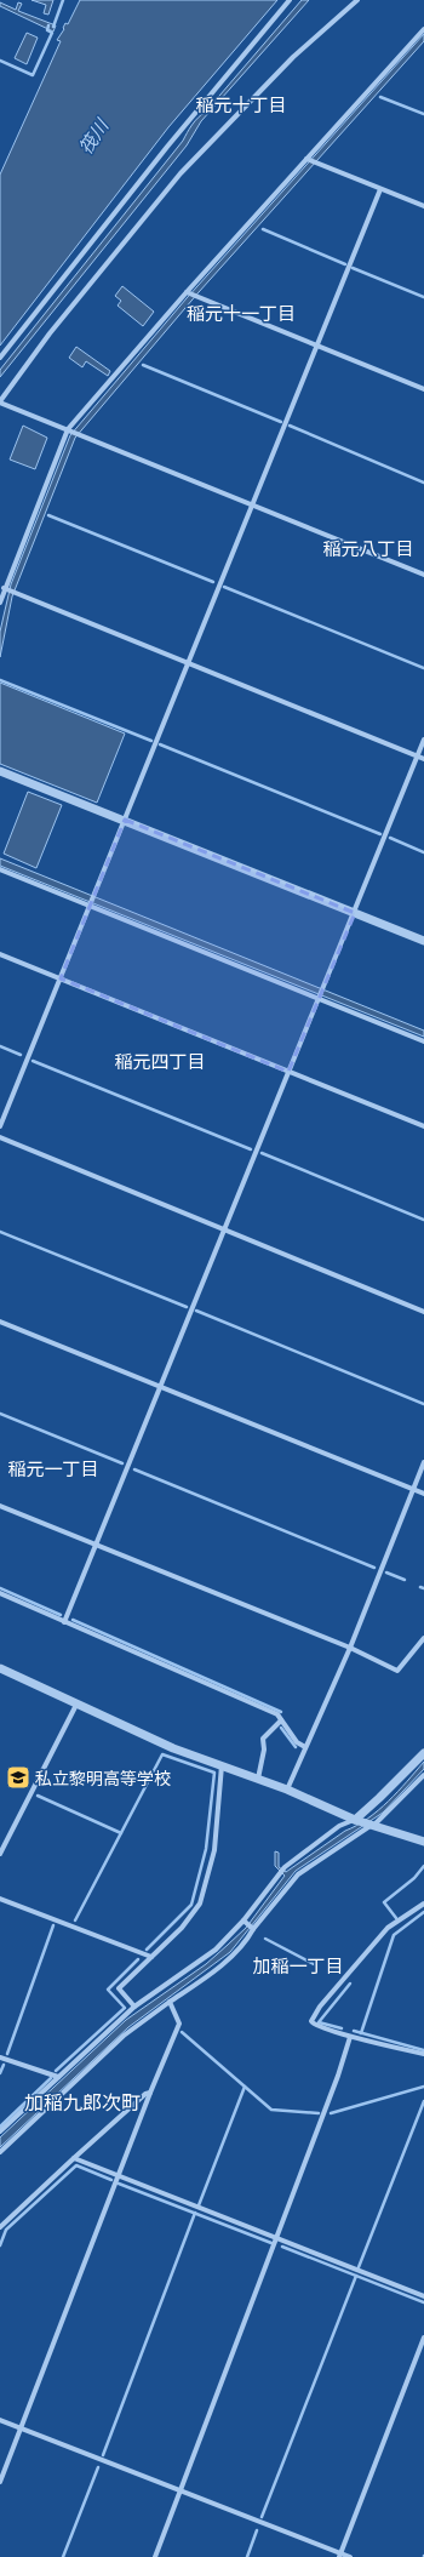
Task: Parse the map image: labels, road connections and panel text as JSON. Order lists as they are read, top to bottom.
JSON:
{
  "districts": [
    "稲元十丁目",
    "稲元十一丁目",
    "稲元八丁目",
    "稲元四丁目",
    "稲元一丁目",
    "加稲一丁目",
    "加稲九郎次町"
  ],
  "water": ["筏川"],
  "places": {
    "school or university": ["私立黎明高等学校"]
  }
}
